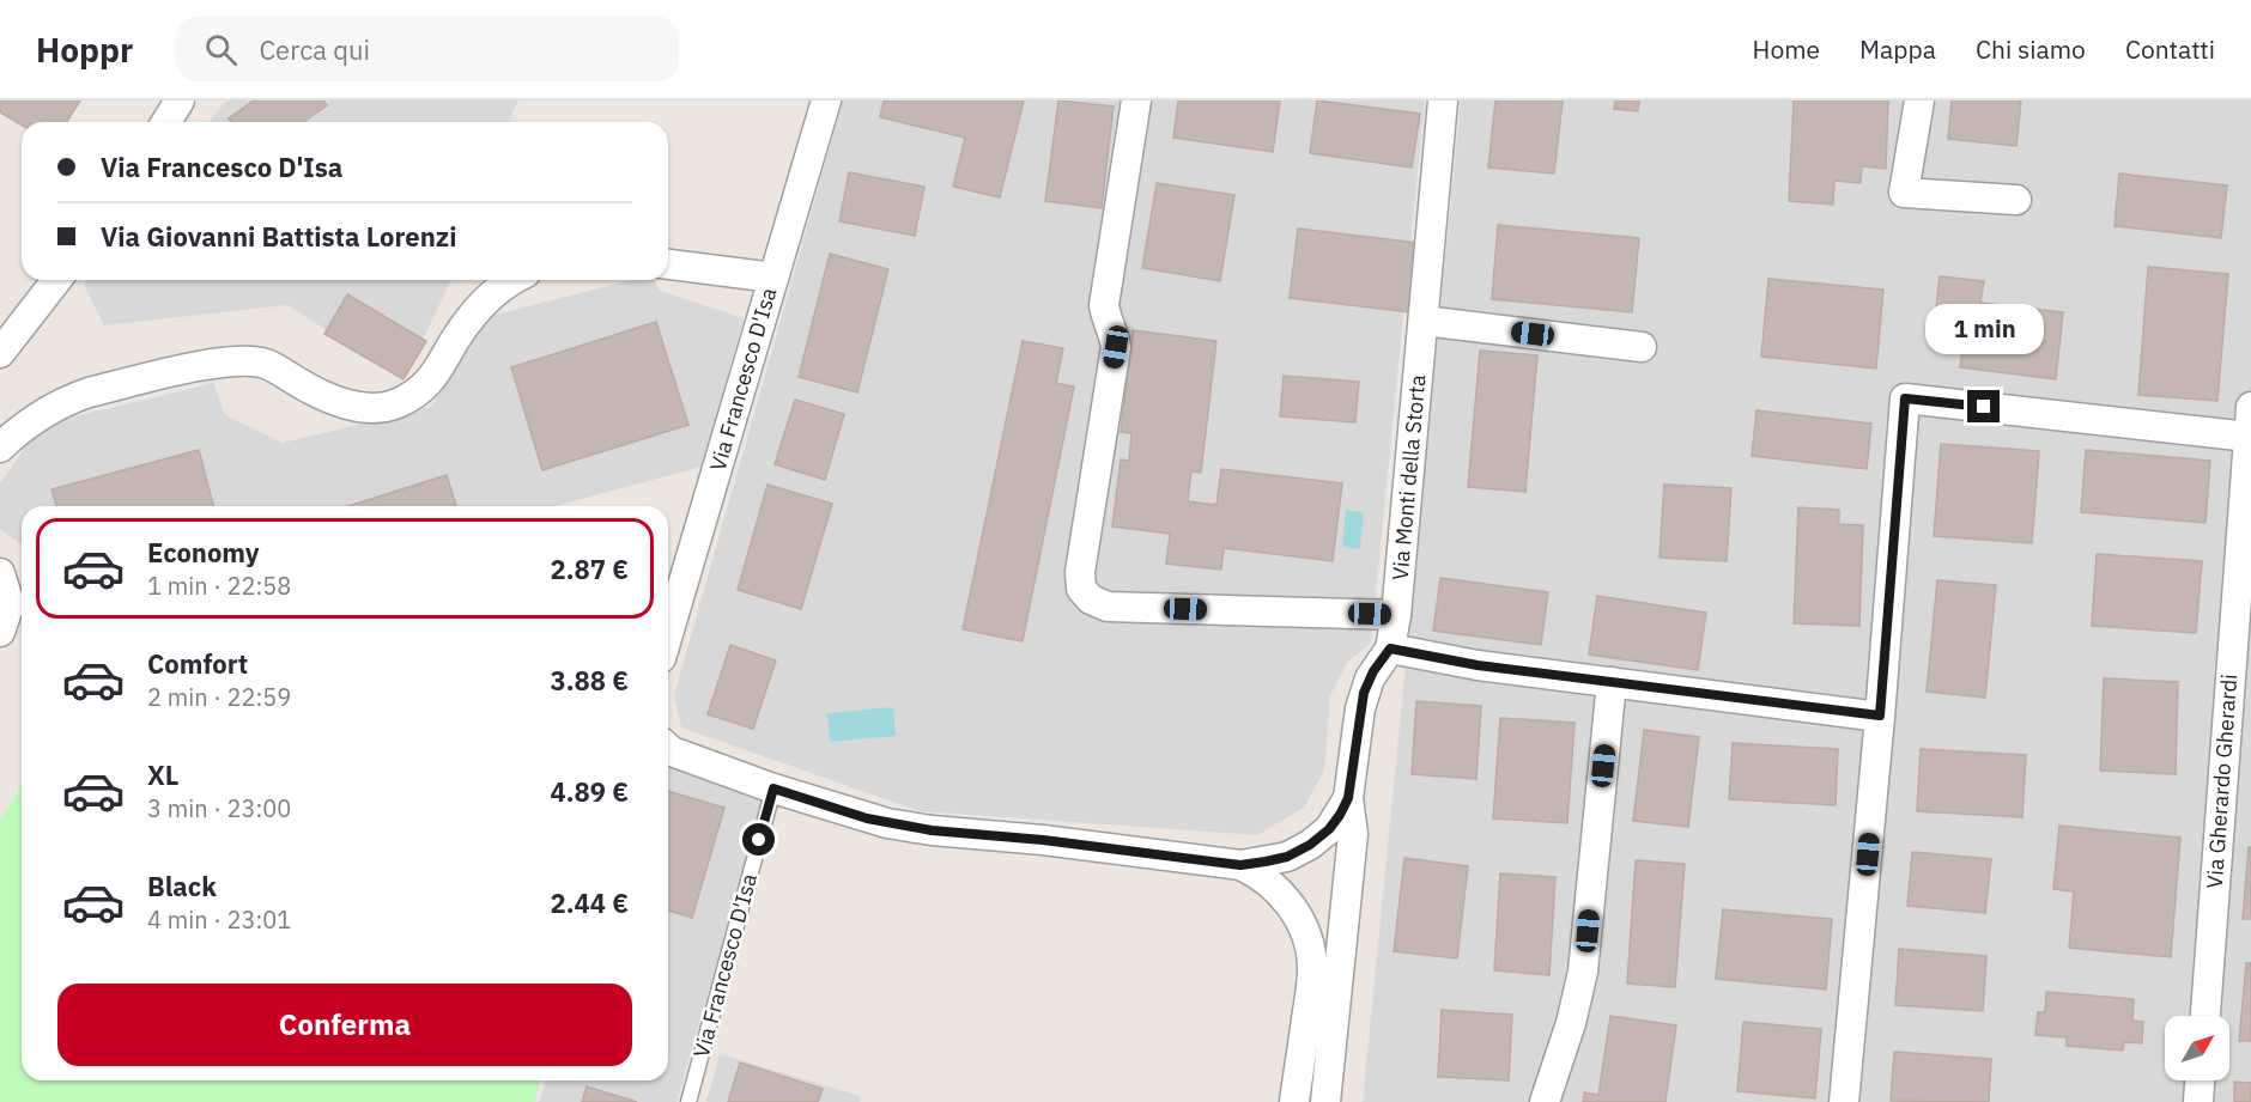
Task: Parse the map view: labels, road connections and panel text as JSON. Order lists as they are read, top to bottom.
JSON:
{
  "streets": {
    "street": ["Via Francesco D'Isa", "Via Monti della Storta", "Via Gherardo Gherardi"]
  },
  "north": "top right",
  "page": {
    "header": "Hoppr",
    "search": "Cerca qui",
    "nav": [
      "Home",
      "Mappa",
      "Chi siamo",
      "Contatti"
    ],
    "banner": ["Via Francesco D'Isa", "Via Giovanni Battista Lorenzi"],
    "bubble": "1 min",
    "list": [
      {
        "name": "Economy",
        "note": "1 min · 22:58",
        "value": "2.87 €"
      },
      {
        "name": "Comfort",
        "note": "2 min · 22:59",
        "value": "3.88 €"
      },
      {
        "name": "XL",
        "note": "3 min · 23:00",
        "value": "4.89 €"
      },
      {
        "name": "Black",
        "note": "4 min · 23:01",
        "value": "2.44 €"
      }
    ],
    "buttons": "Conferma"
  }
}
